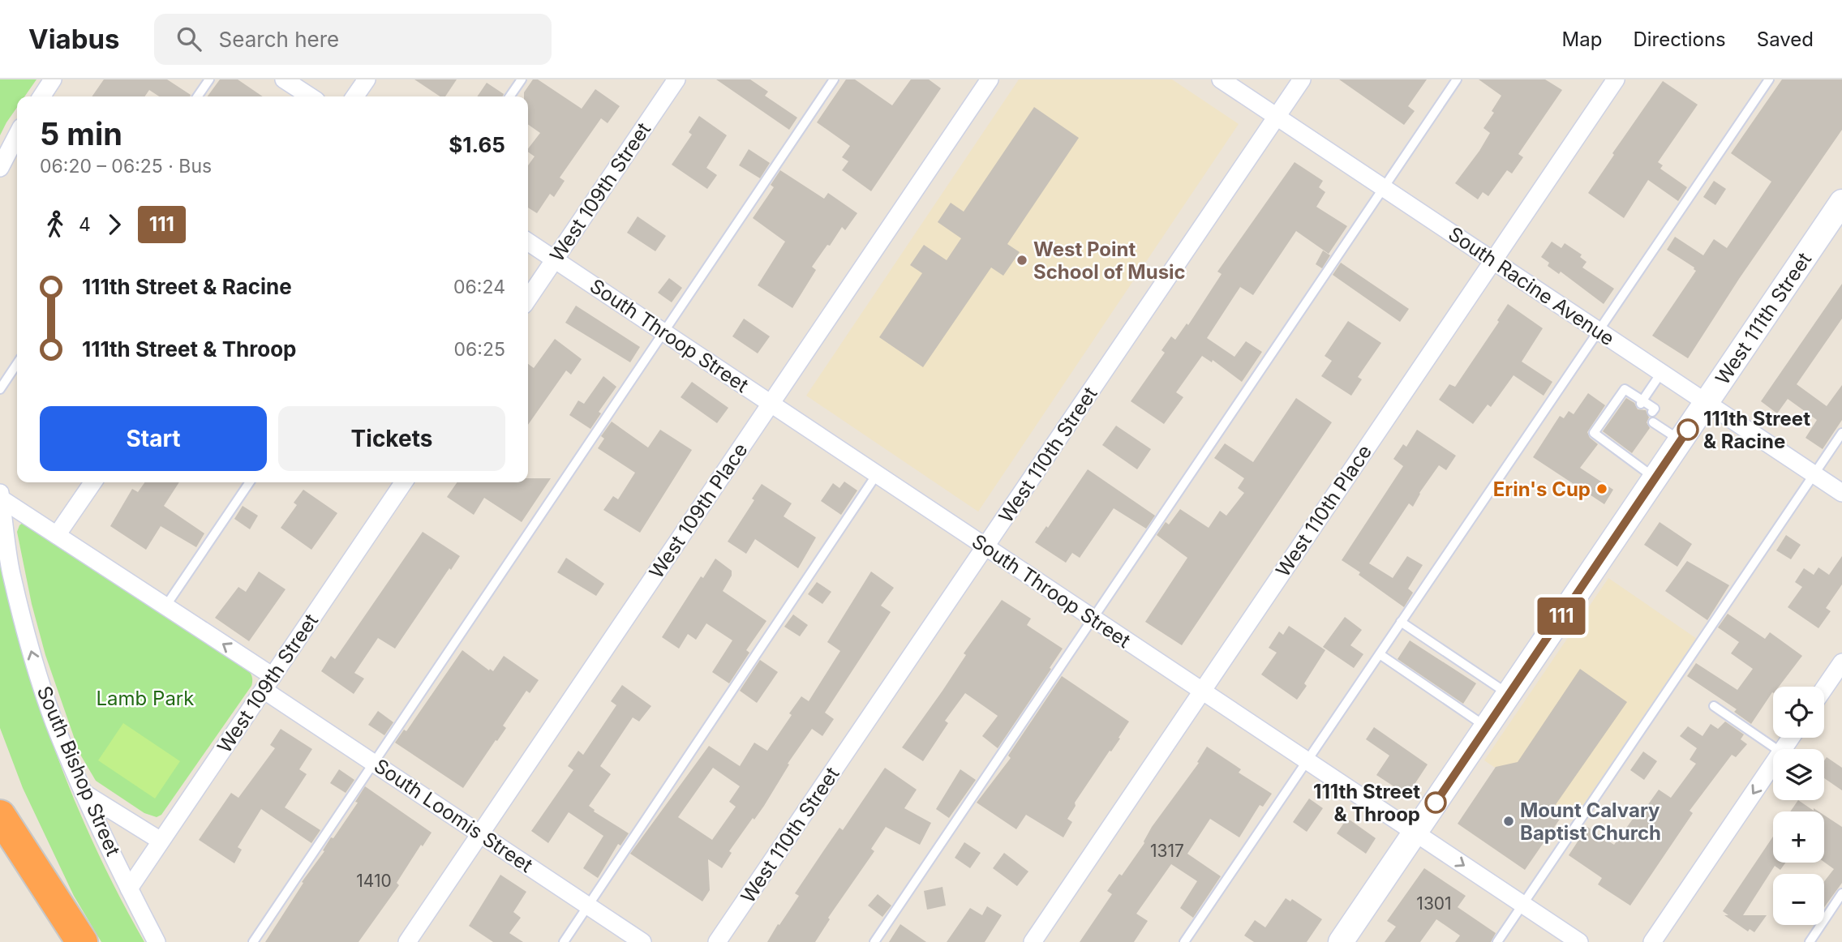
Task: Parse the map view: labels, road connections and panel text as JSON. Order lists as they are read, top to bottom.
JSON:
{
  "streets": {
    "main road": ["West 111th Street"],
    "street": [
      "West 109th Street",
      "South Racine Avenue",
      "South Throop Street",
      "West 110th Street",
      "West 109th Place",
      "West 110th Place",
      "South Bishop Street",
      "South Loomis Street"
    ]
  },
  "crossings": [
    ["West 109th Street", "South Throop Street"],
    ["West 109th Street", "South Bishop Street"],
    ["West 109th Street", "South Loomis Street"],
    ["South Racine Avenue", "West 111th Street"],
    ["South Racine Avenue", "West 110th Street"],
    ["South Racine Avenue", "West 110th Place"],
    ["West 111th Street", "South Throop Street"],
    ["South Throop Street", "West 110th Street"],
    ["South Throop Street", "West 109th Place"],
    ["South Throop Street", "West 110th Place"],
    ["West 109th Place", "South Loomis Street"],
    ["South Bishop Street", "South Loomis Street"]
  ],
  "one_way": ["South Bishop Street"],
  "parks": ["Lamb Park"],
  "places": [
    "West Point School of Music",
    "111th Street & Racine",
    "Erin's Cup",
    "111th Street & Throop",
    "Mount Calvary Baptist Church"
  ],
  "lines": ["bus line 111"],
  "house_numbers": ["1317", "1410", "1301"],
  "page": {
    "header": "Viabus",
    "search": "Search here",
    "nav": ["Map", "Directions", "Saved"],
    "on_map": "111",
    "heading": ["5 min", "06:20 – 06:25 · Bus", "$1.65"],
    "legs": ["4", "111"],
    "list": [
      {
        "name": "111th Street & Racine",
        "value": "06:24"
      },
      {
        "name": "111th Street & Throop",
        "value": "06:25"
      }
    ],
    "buttons": ["Start", "Tickets"],
    "map_buttons": ["+", "−"]
  }
}
